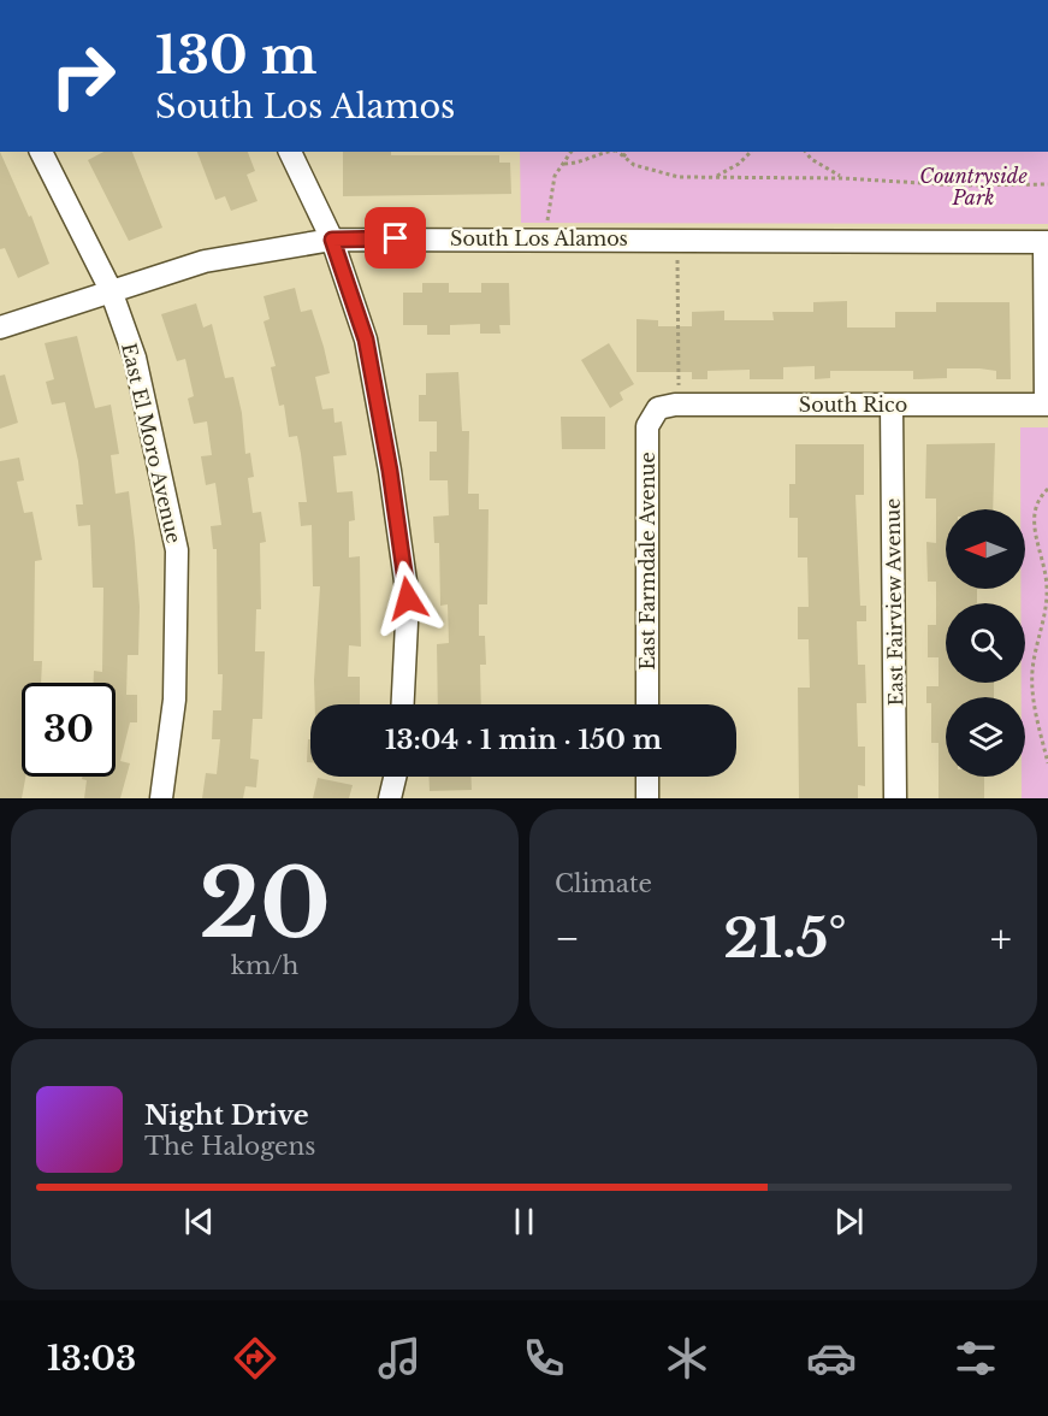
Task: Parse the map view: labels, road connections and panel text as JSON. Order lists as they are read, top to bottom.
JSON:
{
  "streets": {
    "street": [
      "South Los Alamos",
      "South Rico",
      "East El Moro Avenue",
      "East Farmdale Avenue",
      "East Fairview Avenue"
    ]
  },
  "crossings": [
    ["South Los Alamos", "East El Moro Avenue"],
    ["South Rico", "East Farmdale Avenue"],
    ["South Rico", "East Fairview Avenue"]
  ],
  "parks": ["Countryside Park"],
  "north": "left",
  "page": {
    "turn": ["130 m", "South Los Alamos"],
    "limit": "30",
    "trip": "13:04 · 1 min · 150 m",
    "tile": [
      ["20", "km/h"],
      "Climate"
    ],
    "heat": ["−", "21.5°", "+"],
    "song": ["Night Drive", "The Halogens"],
    "tabs": "13:03"
  }
}
